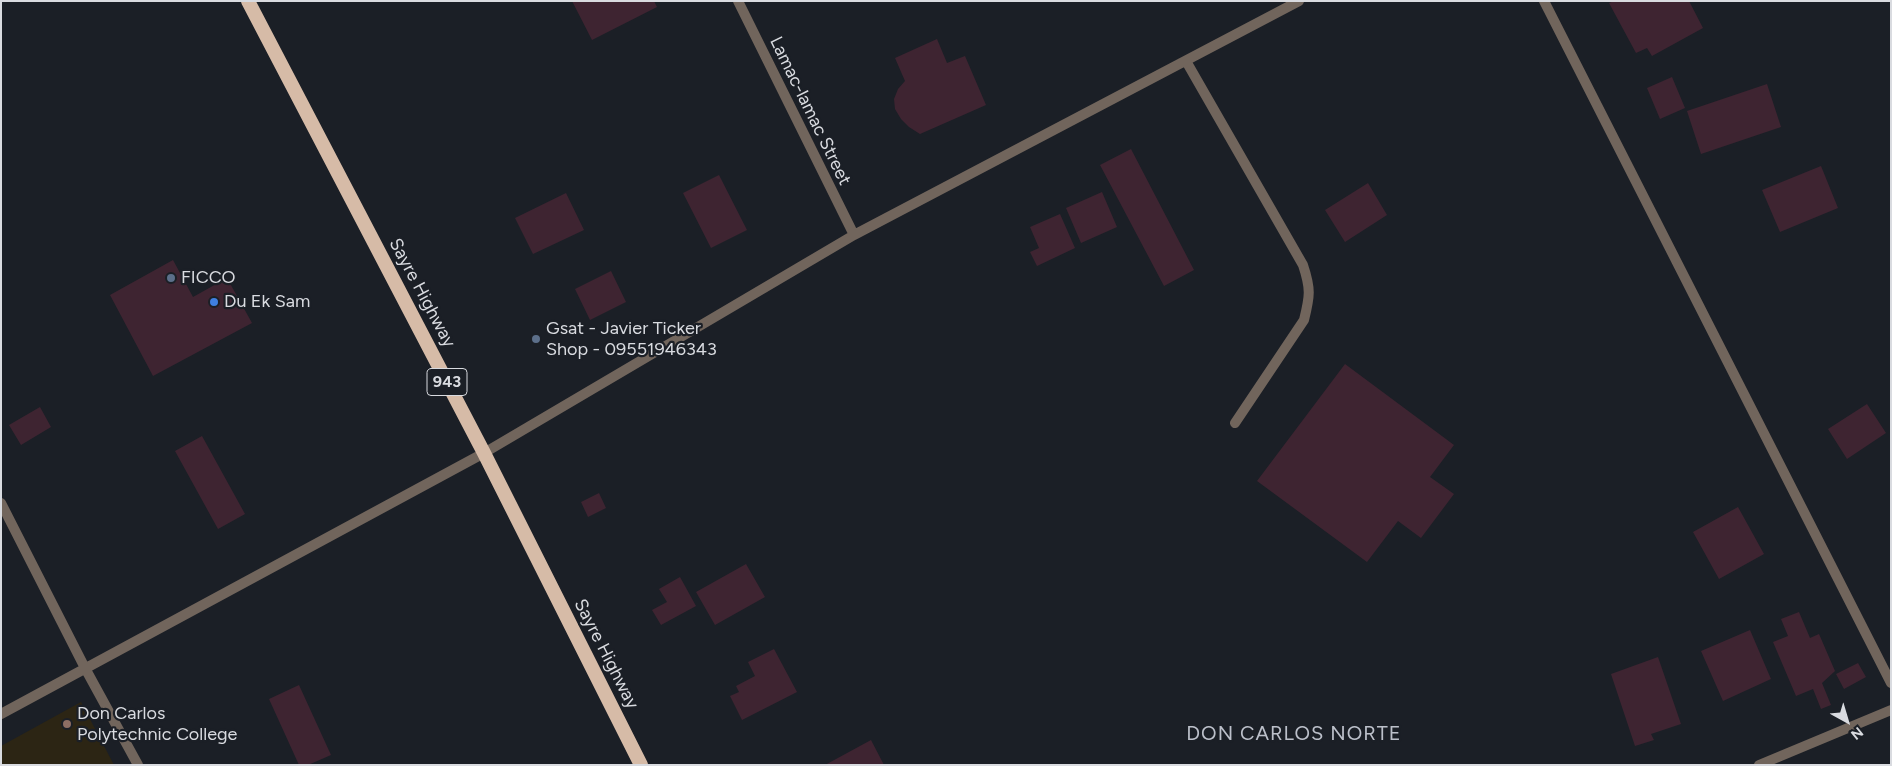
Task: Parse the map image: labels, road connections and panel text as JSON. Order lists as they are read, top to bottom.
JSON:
{
  "streets": {
    "highway": ["Sayre Highway", "943"],
    "street": ["Lamac-lamac Street"]
  },
  "districts": ["DON CARLOS NORTE"],
  "places": [
    "FICCO",
    "Du Ek Sam",
    "Gsat - Javier Ticker Shop - 09551946343",
    "Don Carlos Polytechnic College"
  ],
  "north": "bottom right"
}
